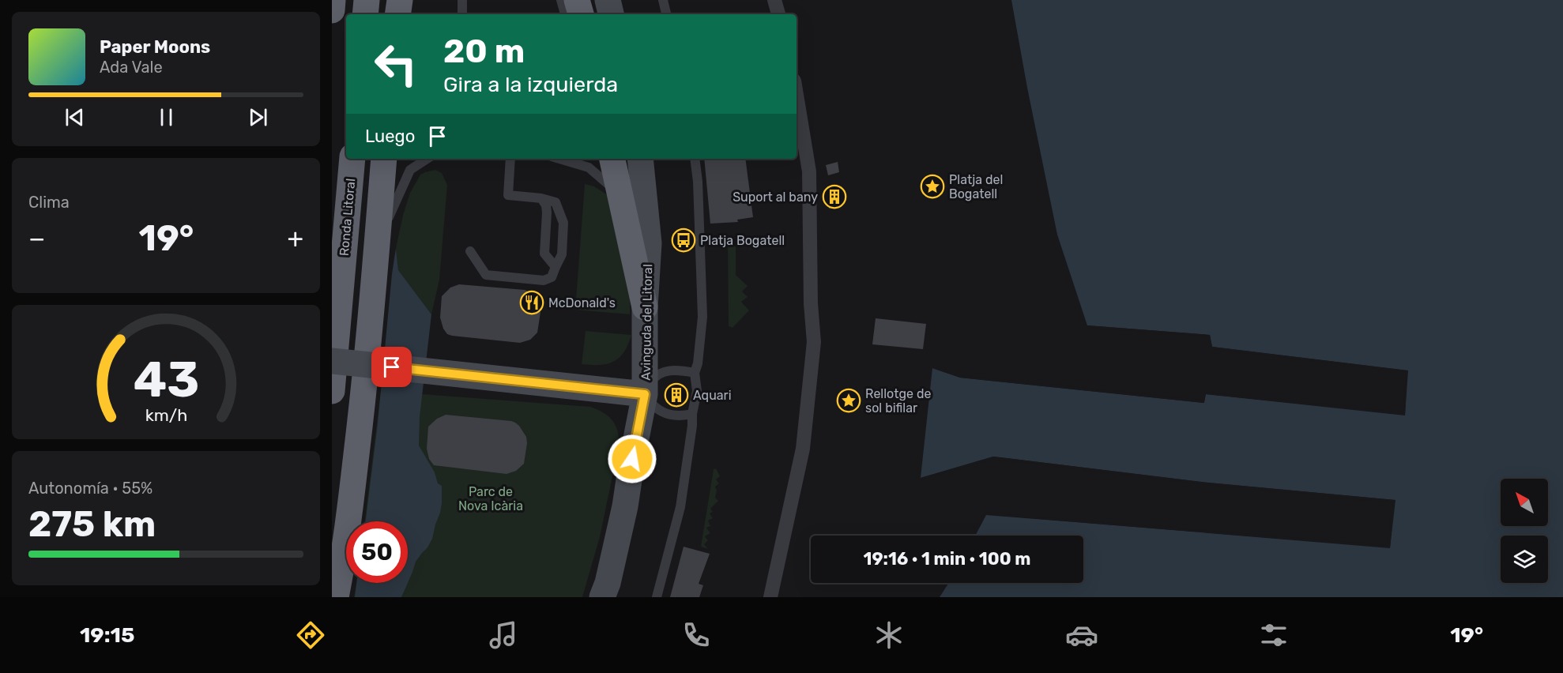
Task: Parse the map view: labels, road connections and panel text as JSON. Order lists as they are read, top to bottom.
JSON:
{
  "streets": {
    "highway": ["Ronda Litoral"],
    "main road": ["Avinguda del Litoral"]
  },
  "parks": ["Parc de Nova Icària"],
  "places": {
    "place": ["Platja del Bogatell", "Rellotge de sol bifilar"],
    "building": ["Suport al bany", "Aquari"],
    "bus stop": ["Platja Bogatell"],
    "restaurant": ["McDonald's"]
  },
  "north": "top left",
  "page": {
    "turn": ["20 m", "Gira a la izquierda"],
    "song": ["Paper Moons", "Ada Vale"],
    "then": "Luego",
    "tile": [
      "Clima",
      ["Autonomía · 55%", "275 km"]
    ],
    "heat": ["−", "19°", "+"],
    "limit": "50",
    "trip": "19:16 · 1 min · 100 m",
    "tabs": ["19:15", "19°"],
    "gauge": ["43", "km/h"]
  }
}
